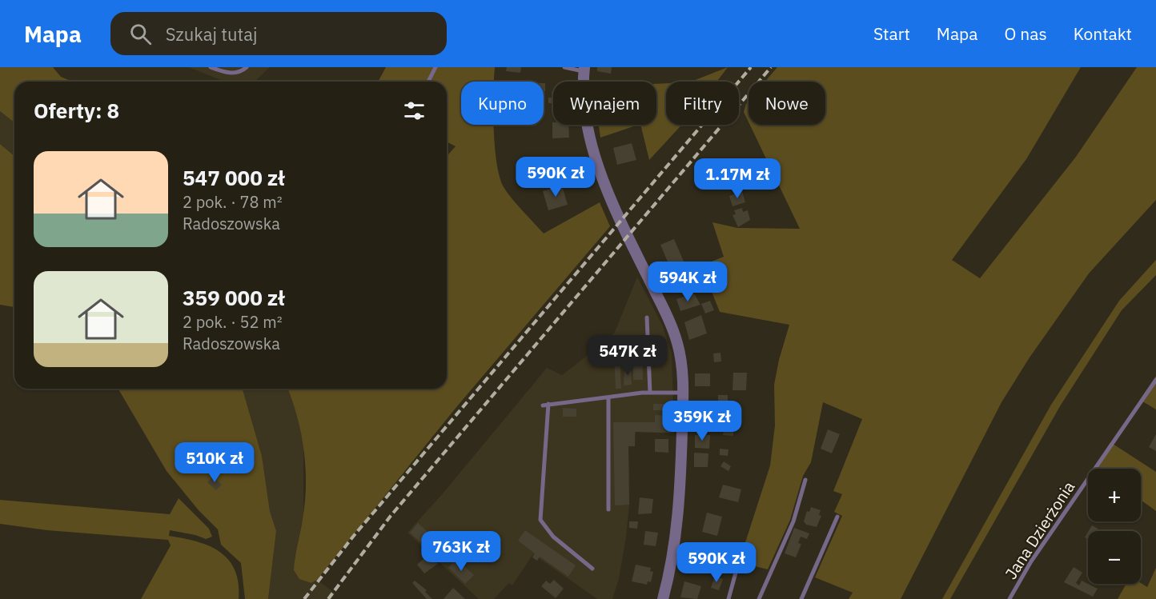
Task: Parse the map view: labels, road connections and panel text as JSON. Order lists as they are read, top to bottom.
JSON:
{
  "streets": {
    "lane": ["Jana Dzierżonia"]
  },
  "page": {
    "header": "Mapa",
    "search": "Szukaj tutaj",
    "nav": [
      "Start",
      "Mapa",
      "O nas",
      "Kontakt"
    ],
    "chip": [
      "Kupno",
      "Wynajem",
      "Filtry",
      "Nowe"
    ],
    "heading": "Oferty: 8",
    "list": [
      {
        "name": "547 000 zł",
        "note": "2 pok. · 78 m² · Radoszowska"
      },
      {
        "name": "359 000 zł",
        "note": "2 pok. · 52 m² · Radoszowska"
      }
    ],
    "price": [
      "590K zł",
      "1.17M zł",
      "594K zł",
      "547K zł",
      "359K zł",
      "510K zł",
      "763K zł",
      "590K zł"
    ],
    "map_buttons": ["+", "−"]
  }
}
